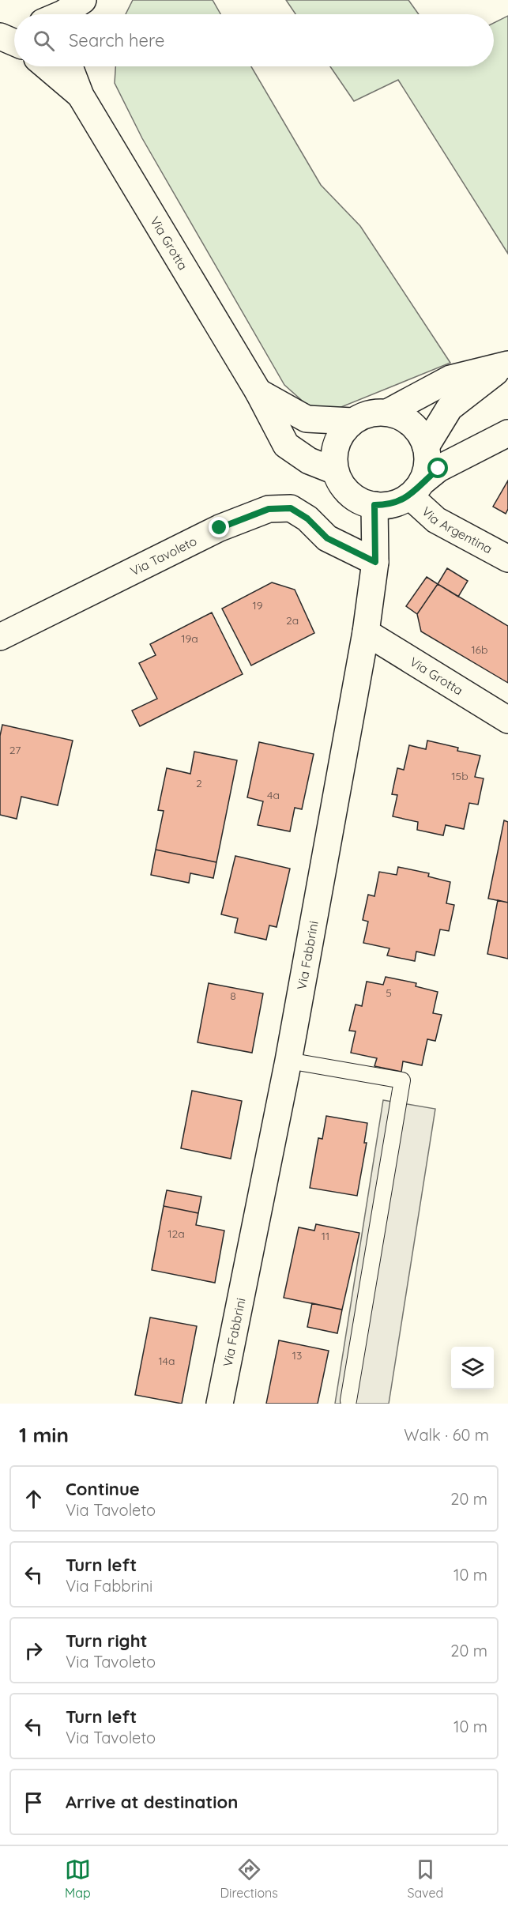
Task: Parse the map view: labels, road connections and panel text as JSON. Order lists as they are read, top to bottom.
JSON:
{
  "streets": {
    "street": [
      "Via Grotta",
      "Via Argentina",
      "Via Tavoleto",
      "Via Fabbrini"
    ]
  },
  "crossings": [
    ["Via Grotta", "Via Argentina"],
    ["Via Grotta", "Via Fabbrini"],
    ["Via Argentina", "Via Fabbrini"],
    ["Via Tavoleto", "Via Fabbrini"]
  ],
  "house_numbers": [
    "19",
    "2a",
    "19a",
    "16b",
    "27",
    "15b",
    "2",
    "4a",
    "5",
    "8",
    "12a",
    "11",
    "13",
    "14a"
  ],
  "page": {
    "search": "Search here",
    "heading": ["1 min", "Walk · 60 m"],
    "list": [
      ["Continue", "Via Tavoleto", "20 m"],
      ["Turn left", "Via Fabbrini", "10 m"],
      ["Turn right", "Via Tavoleto", "20 m"],
      ["Turn left", "Via Tavoleto", "10 m"],
      "Arrive at destination"
    ],
    "nav": ["Map", "Directions", "Saved"]
  }
}
